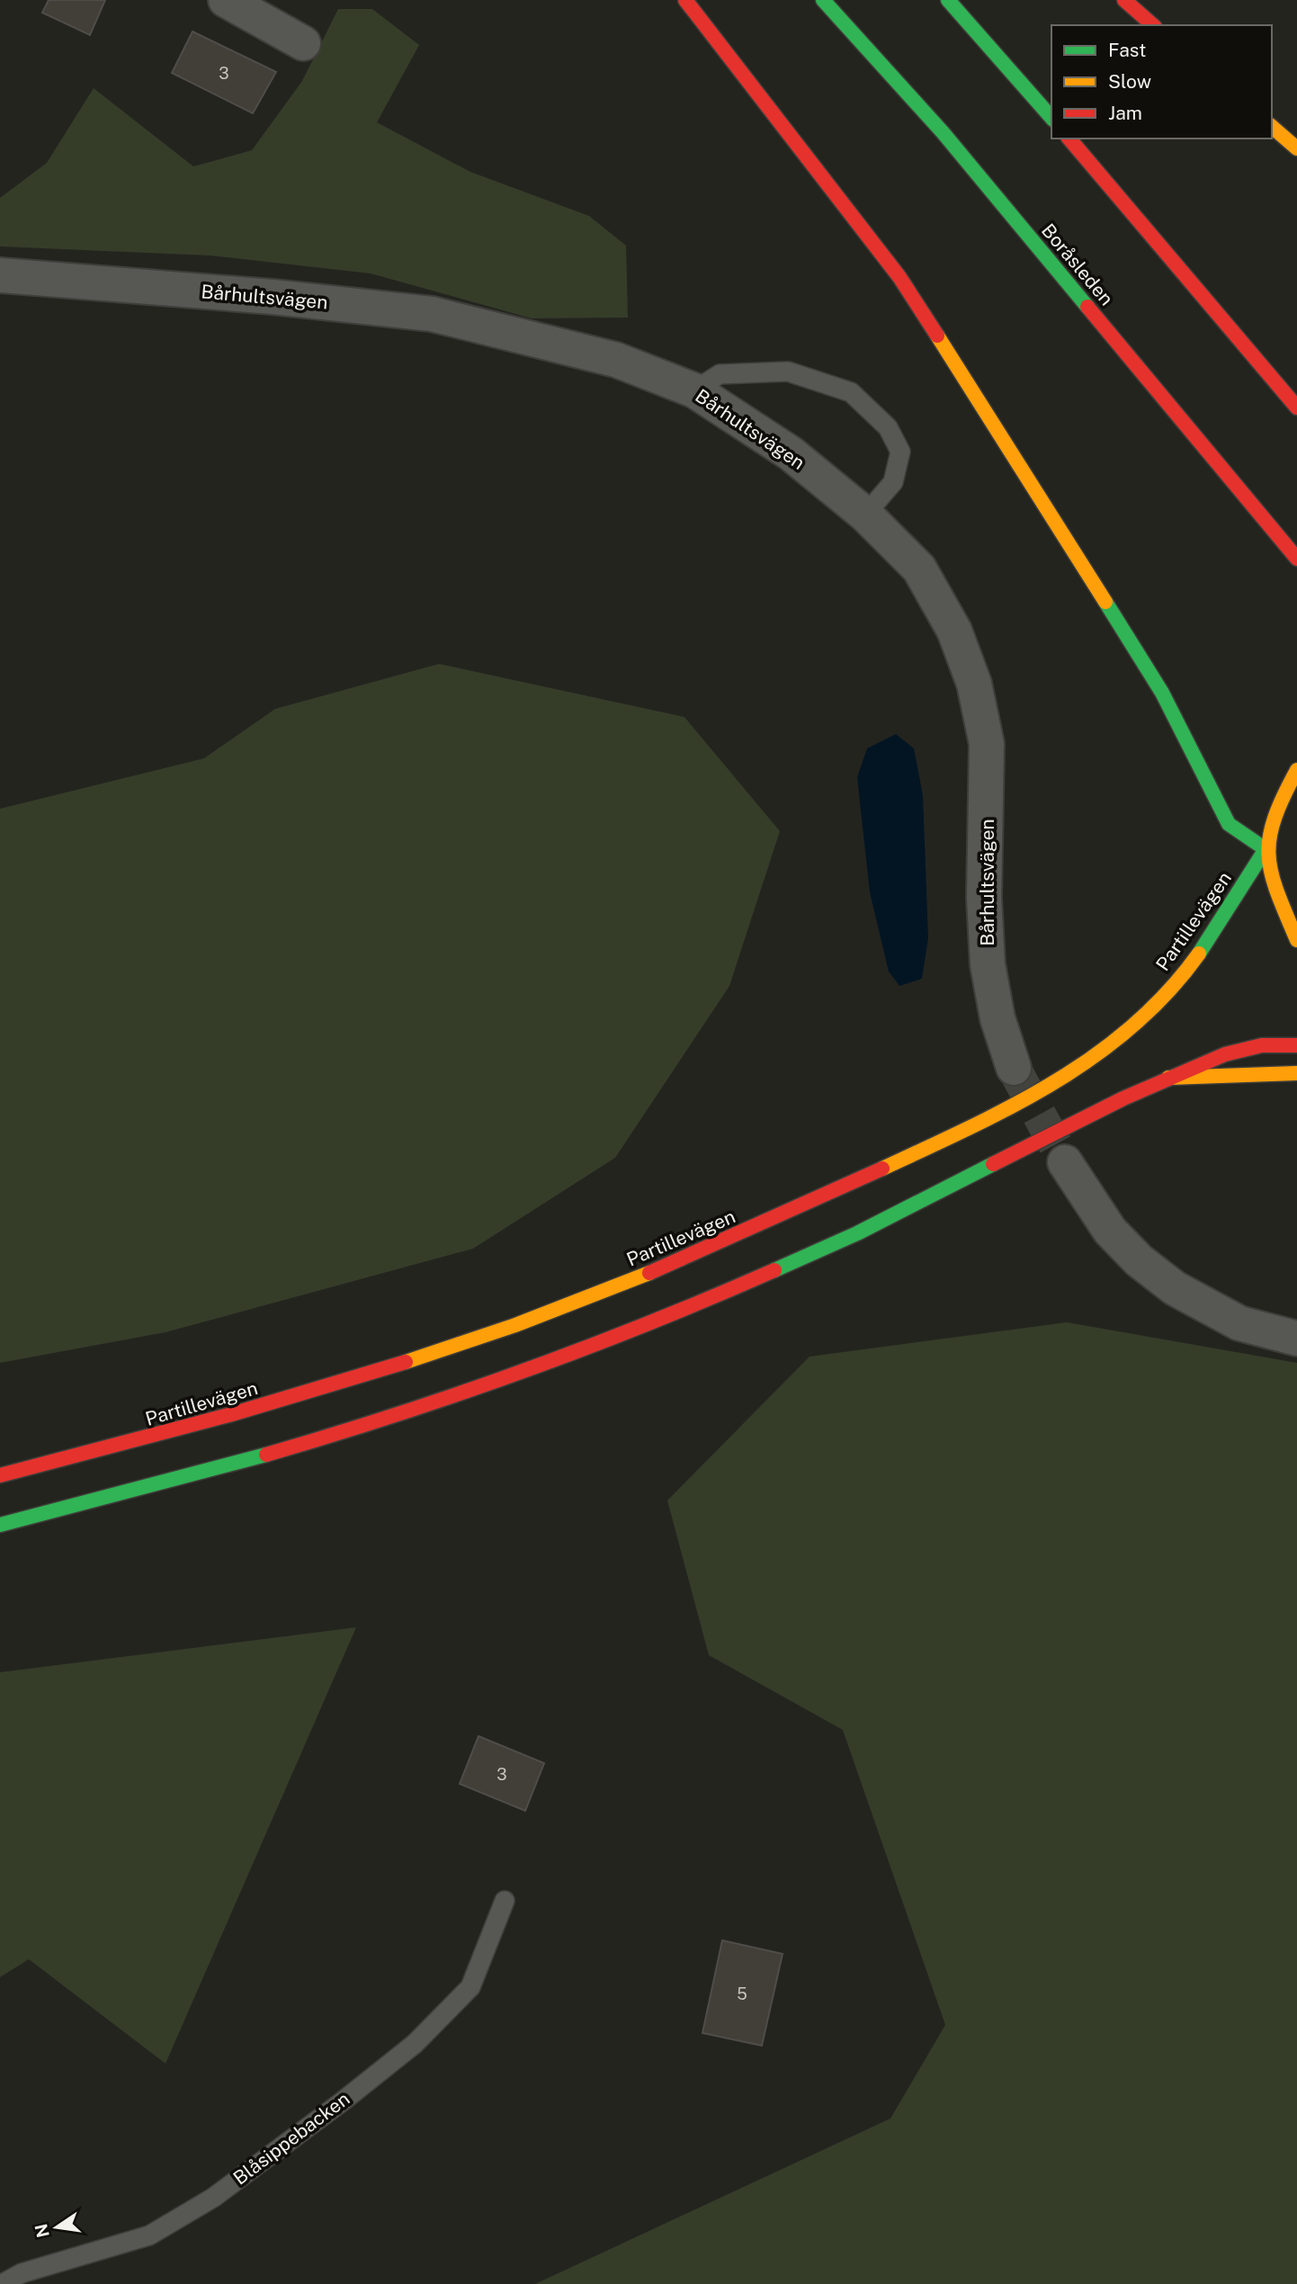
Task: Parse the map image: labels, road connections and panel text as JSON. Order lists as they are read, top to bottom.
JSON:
{
  "streets": {
    "main road": ["Boråsleden", "Partillevägen"],
    "street": ["Bårhultsvägen"],
    "lane": ["Blåsippebacken"]
  },
  "house_numbers": ["3", "3", "5"],
  "legend": ["Fast", "Slow", "Jam"],
  "north": "left"
}
